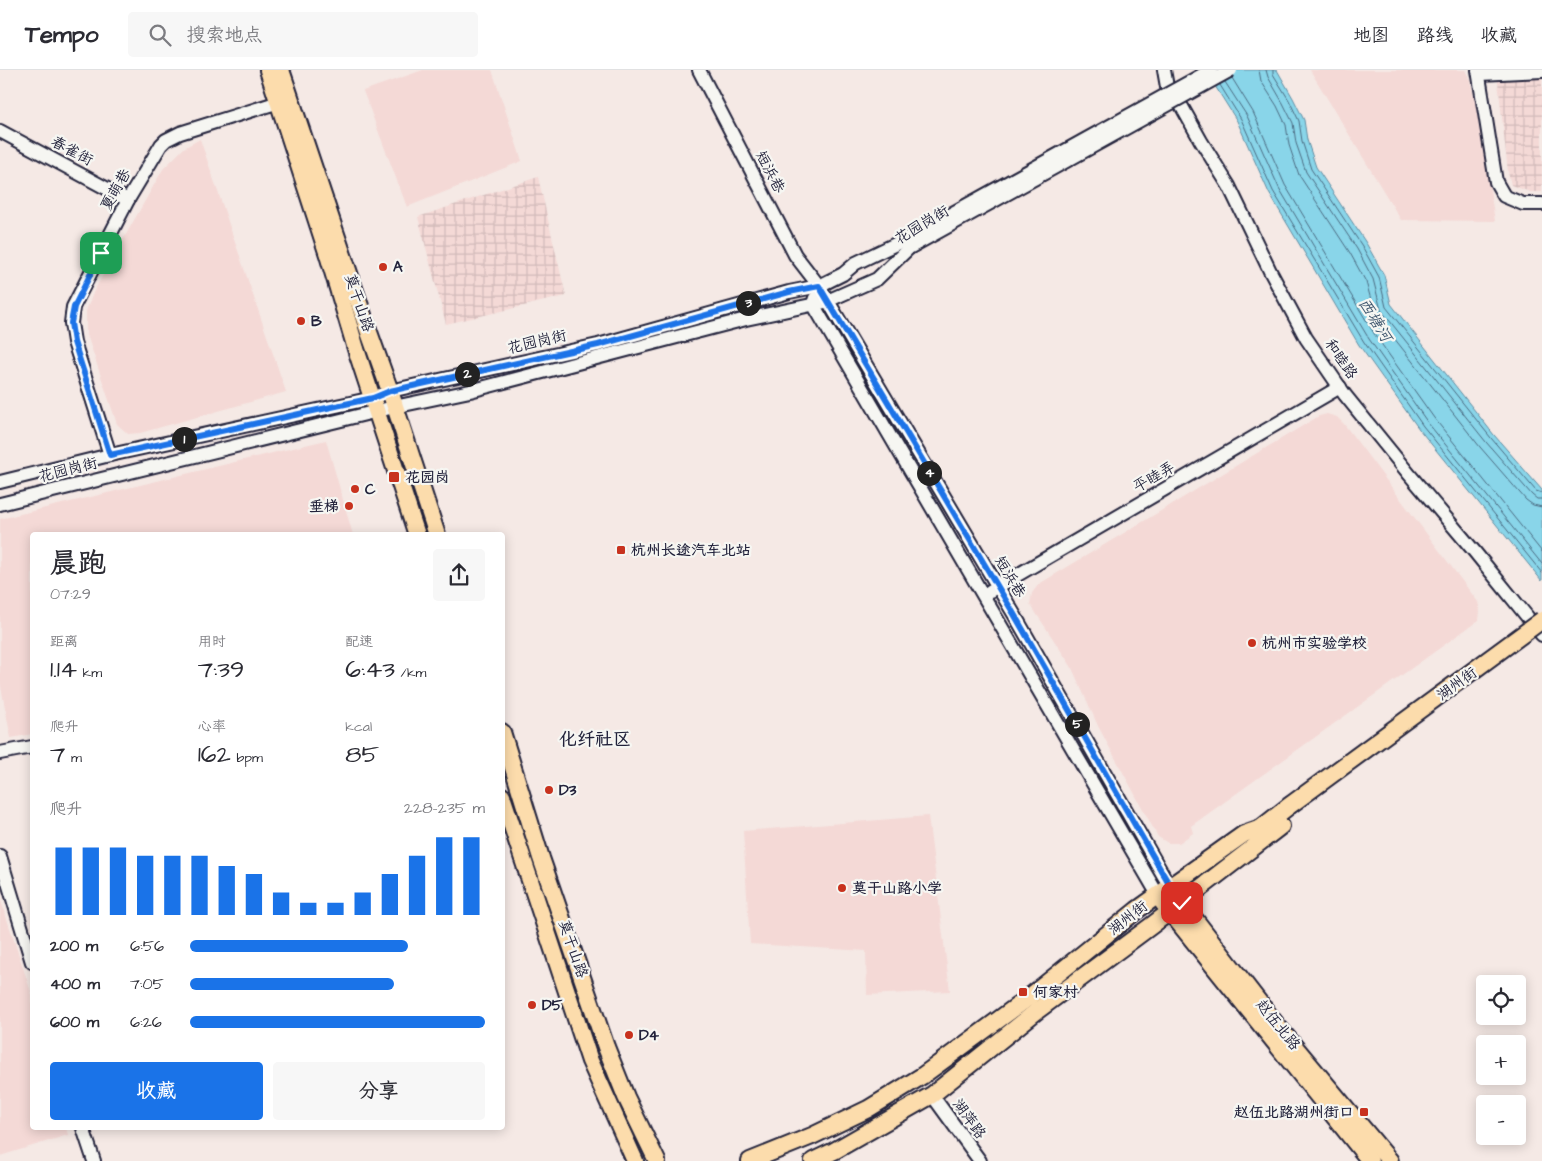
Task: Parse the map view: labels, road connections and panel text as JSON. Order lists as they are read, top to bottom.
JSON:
{
  "streets": {
    "main road": ["莫干山路", "湖州街", "赵伍北路"],
    "street": [
      "春雀街",
      "短浜巷",
      "夏萌巷",
      "花园岗街",
      "和睦路",
      "平睦弄",
      "湖萍路"
    ]
  },
  "crossings": [
    ["春雀街", "夏萌巷"],
    ["短浜巷", "花园岗街"],
    ["短浜巷", "平睦弄"],
    ["短浜巷", "湖州街"],
    ["短浜巷", "赵伍北路"],
    ["夏萌巷", "花园岗街"],
    ["夏萌巷", "莫干山路"],
    ["花园岗街", "莫干山路"],
    ["和睦路", "平睦弄"],
    ["和睦路", "湖州街"],
    ["湖州街", "赵伍北路"],
    ["湖州街", "湖萍路"]
  ],
  "districts": ["化纤社区"],
  "water": ["西塘河"],
  "places": {
    "other": [
      "A",
      "B",
      "C",
      "垂梯",
      "杭州市实验学校",
      "D3",
      "莫干山路小学",
      "D5",
      "D4"
    ],
    "transit": [
      "花园岗",
      "杭州长途汽车北站",
      "何家村",
      "赵伍北路湖州街口"
    ]
  },
  "page": {
    "header": "Tempo",
    "search": "搜索地点",
    "nav": ["地图", "路线", "收藏"],
    "pins": [
      "3",
      "2",
      "1",
      "4",
      "5"
    ],
    "heading": ["晨跑", "07:29"],
    "stats": [
      ["距离", "1.14 km"],
      ["用时", "7:39"],
      ["配速", "6:43 /km"],
      ["爬升", "7 m"],
      ["心率", "162 bpm"],
      ["kcal", "85"]
    ],
    "chart": ["爬升", "228–235 m"],
    "list": [
      {
        "name": "200 m",
        "note": "6:56"
      },
      {
        "name": "400 m",
        "note": "7:05"
      },
      {
        "name": "600 m",
        "note": "6:26"
      }
    ],
    "map_buttons": ["+", "−"],
    "buttons": ["收藏", "分享"]
  }
}
